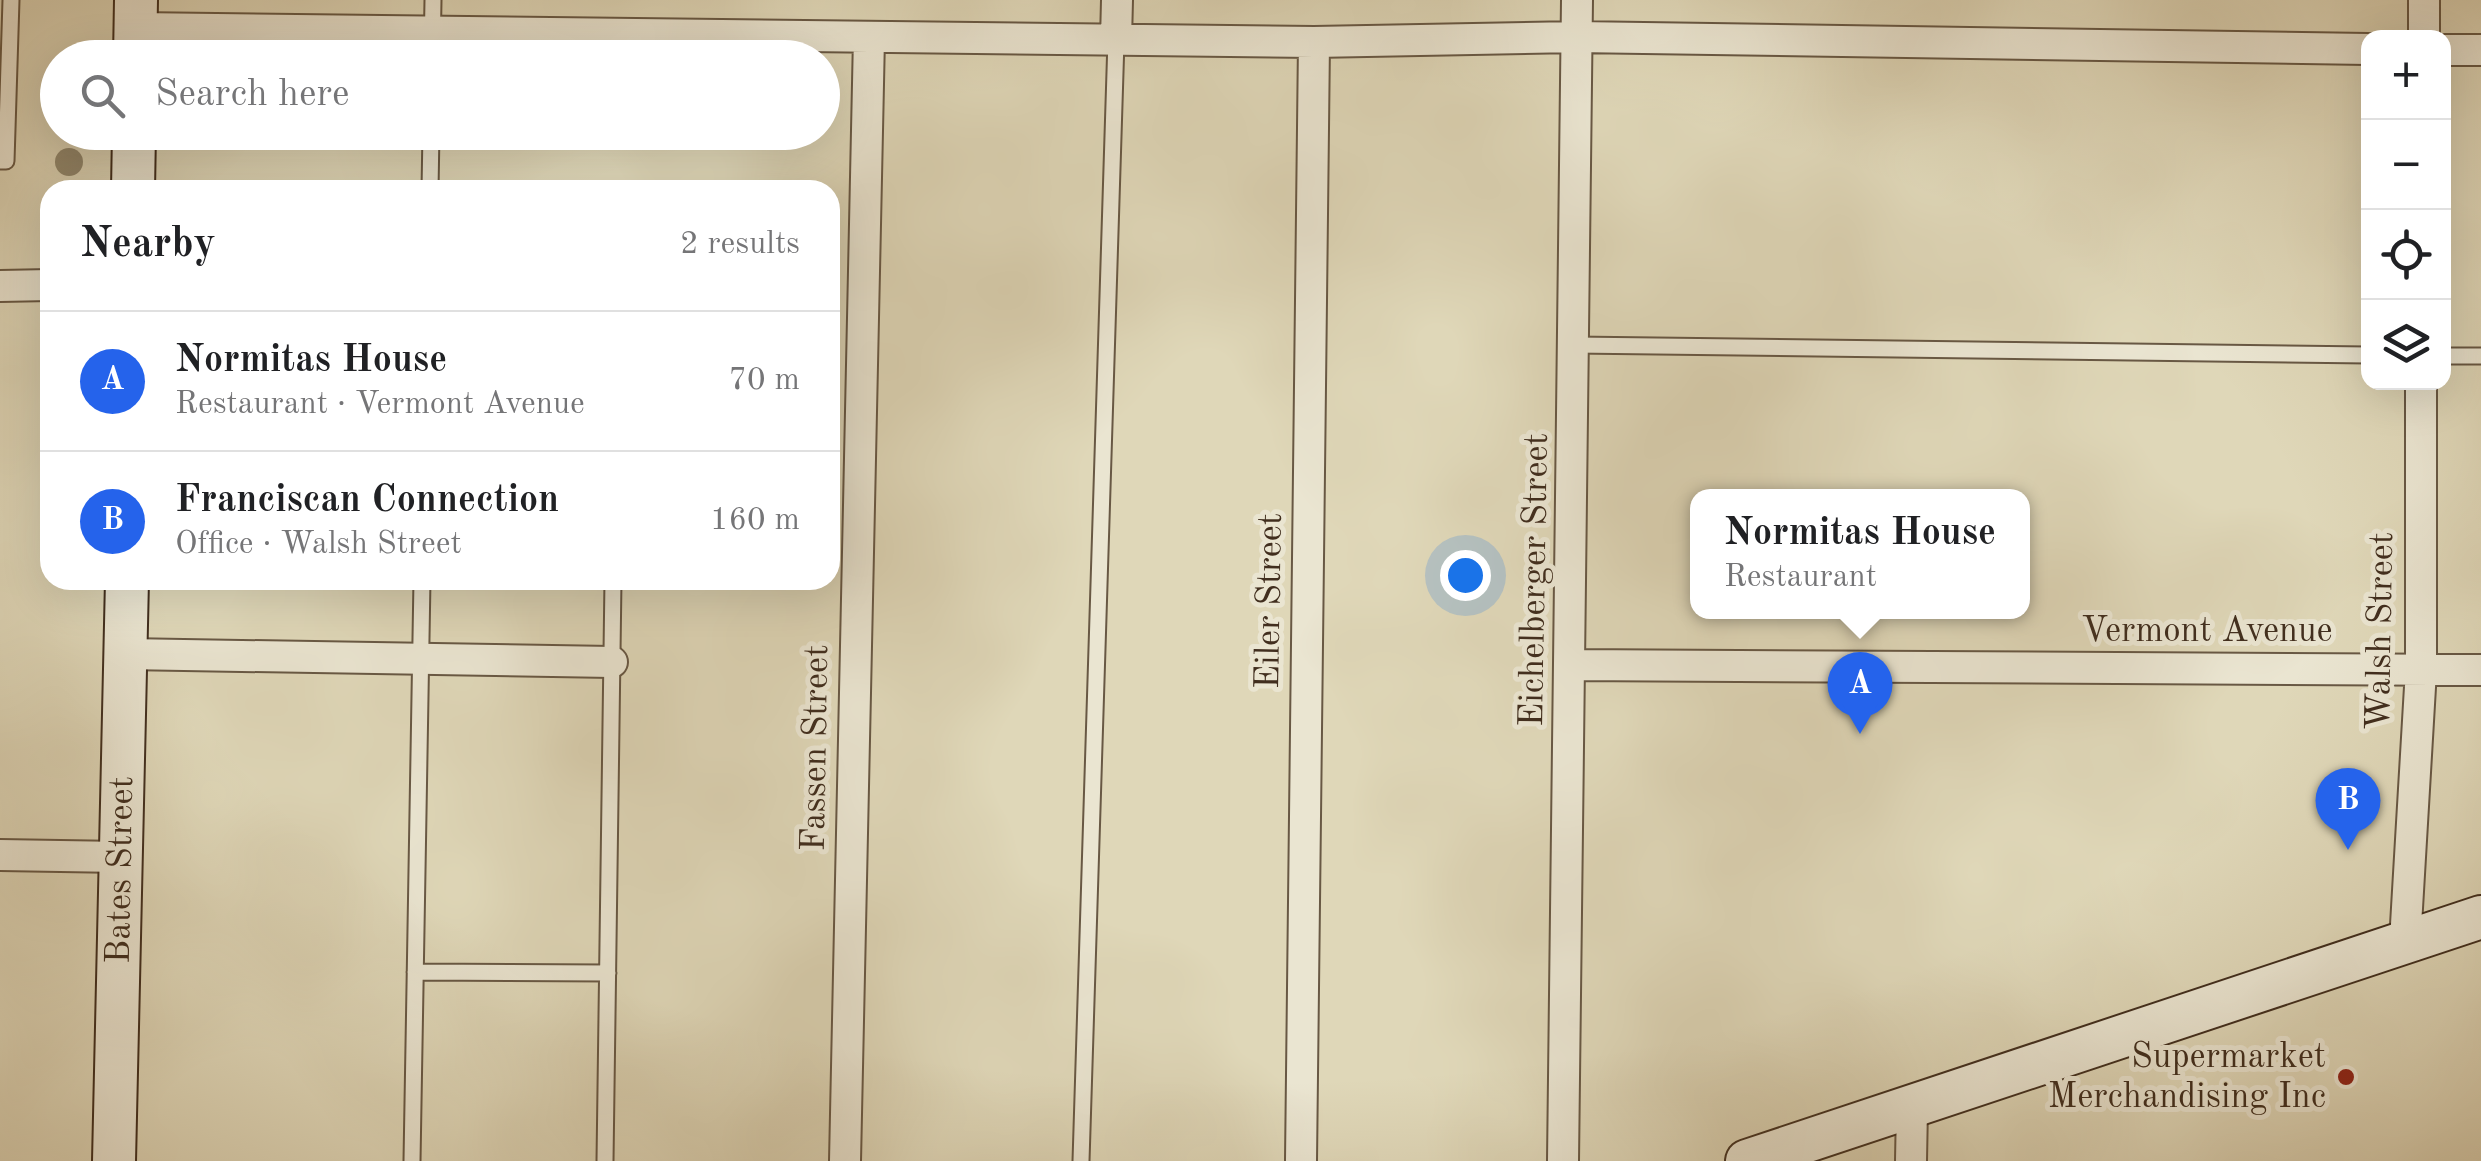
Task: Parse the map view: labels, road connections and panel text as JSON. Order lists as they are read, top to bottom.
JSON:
{
  "streets": {
    "street": [
      "Eichelberger Street",
      "Eiler Street",
      "Vermont Avenue",
      "Walsh Street",
      "Fassen Street",
      "Bates Street"
    ]
  },
  "crossings": [
    ["Eichelberger Street", "Vermont Avenue"],
    ["Vermont Avenue", "Walsh Street"]
  ],
  "places": ["Supermarket Merchandising Inc"],
  "page": {
    "map_buttons": ["+", "−"],
    "search": "Search here",
    "heading": ["Nearby", "2 results"],
    "list": [
      {
        "mark": "A",
        "name": "Normitas House",
        "note": "Restaurant · Vermont Avenue",
        "value": "70 m"
      },
      {
        "mark": "B",
        "name": "Franciscan Connection",
        "note": "Office · Walsh Street",
        "value": "160 m"
      }
    ],
    "popup": ["Normitas House", "Restaurant"],
    "pins": ["A", "B"]
  }
}
